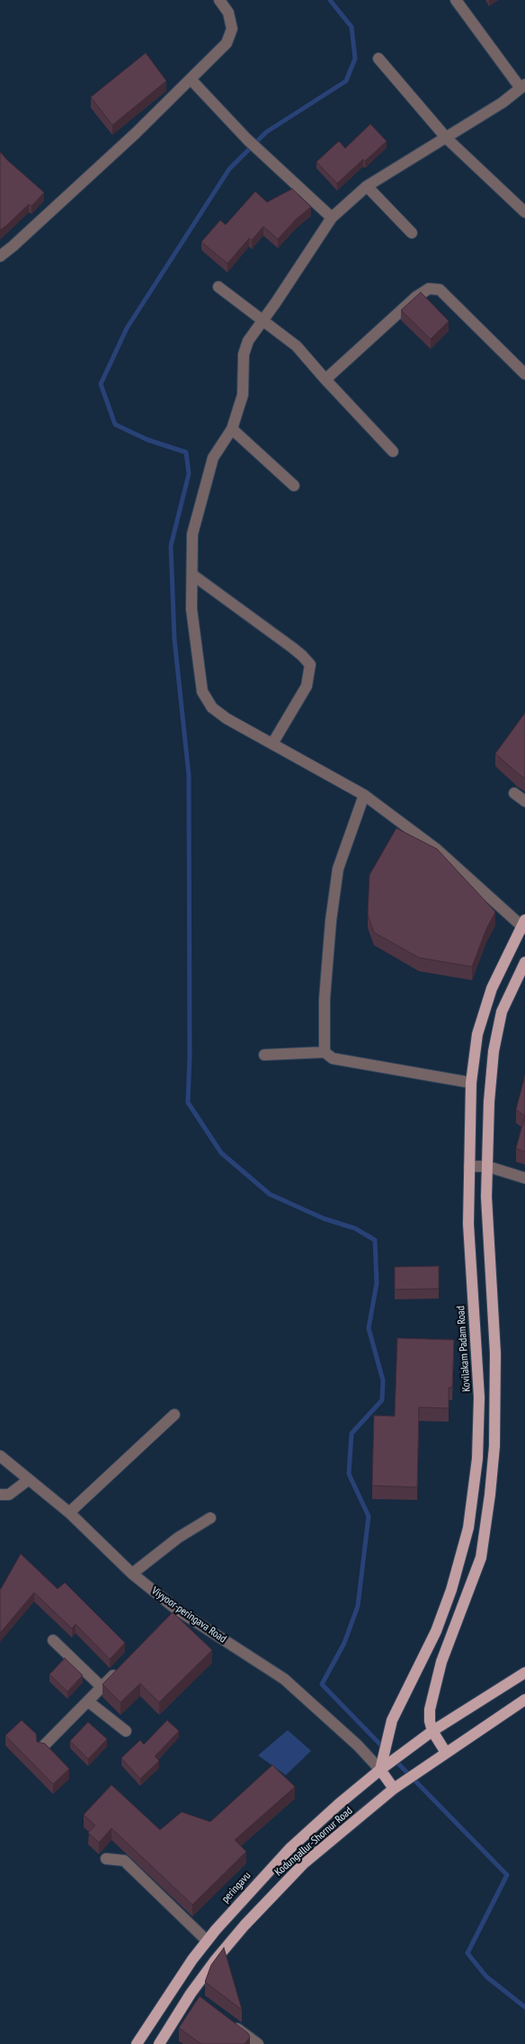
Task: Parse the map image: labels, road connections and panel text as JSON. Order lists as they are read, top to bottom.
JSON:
{
  "streets": {
    "main road": ["Kovilakam Padam Road", "Kodungallur-Shornur Road", "peringavu"],
    "street": ["Viyyoor-peringava Road"]
  },
  "crossings": [
    ["Kovilakam Padam Road", "Viyyoor-peringava Road"],
    ["Kovilakam Padam Road", "peringavu"],
    ["Viyyoor-peringava Road", "peringavu"]
  ]
}
